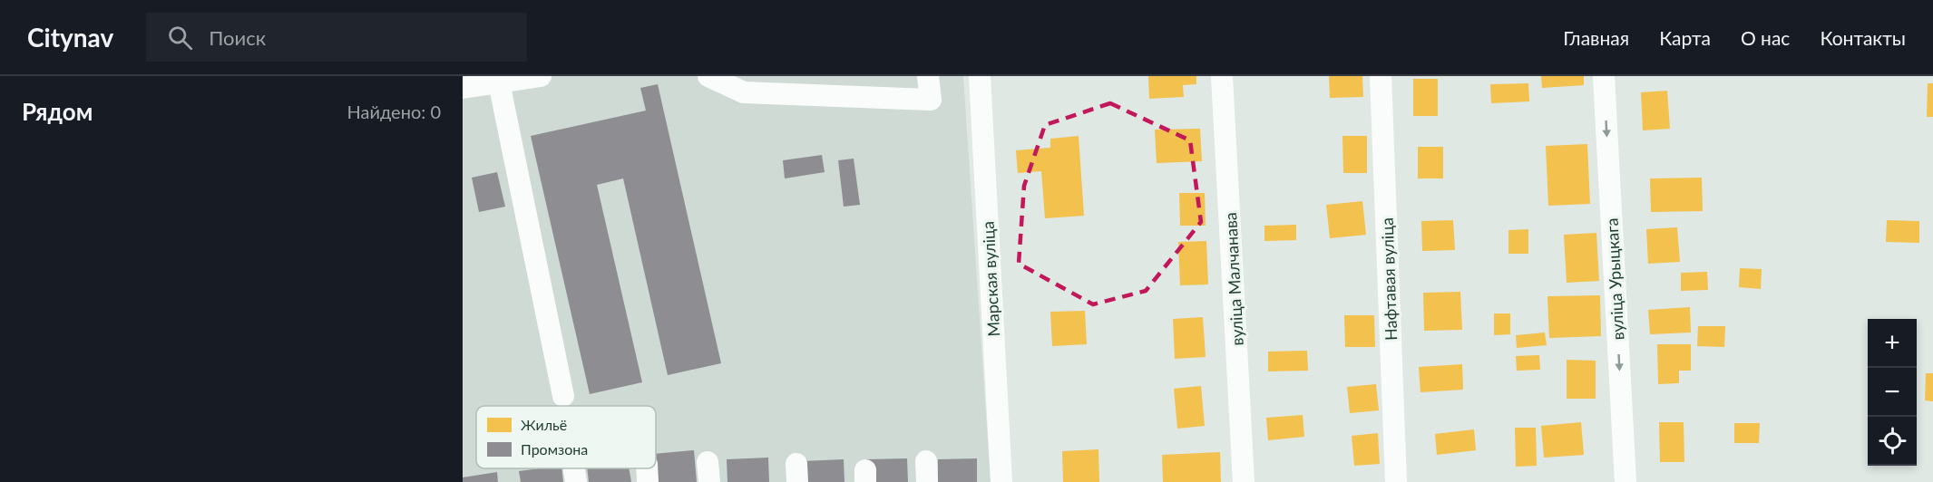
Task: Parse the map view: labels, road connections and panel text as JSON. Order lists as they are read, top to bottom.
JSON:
{
  "streets": {
    "street": [
      "Марская вуліца",
      "вуліца Малчанава",
      "Нафтавая вуліца",
      "вуліца Урыцкага"
    ]
  },
  "one_way": ["вуліца Урыцкага"],
  "legend": ["Жильё", "Промзона"],
  "page": {
    "header": "Citynav",
    "search": "Поиск",
    "nav": [
      "Главная",
      "Карта",
      "О нас",
      "Контакты"
    ],
    "heading": ["Рядом", "Найдено: 0"],
    "map_buttons": ["+", "−"]
  }
}
